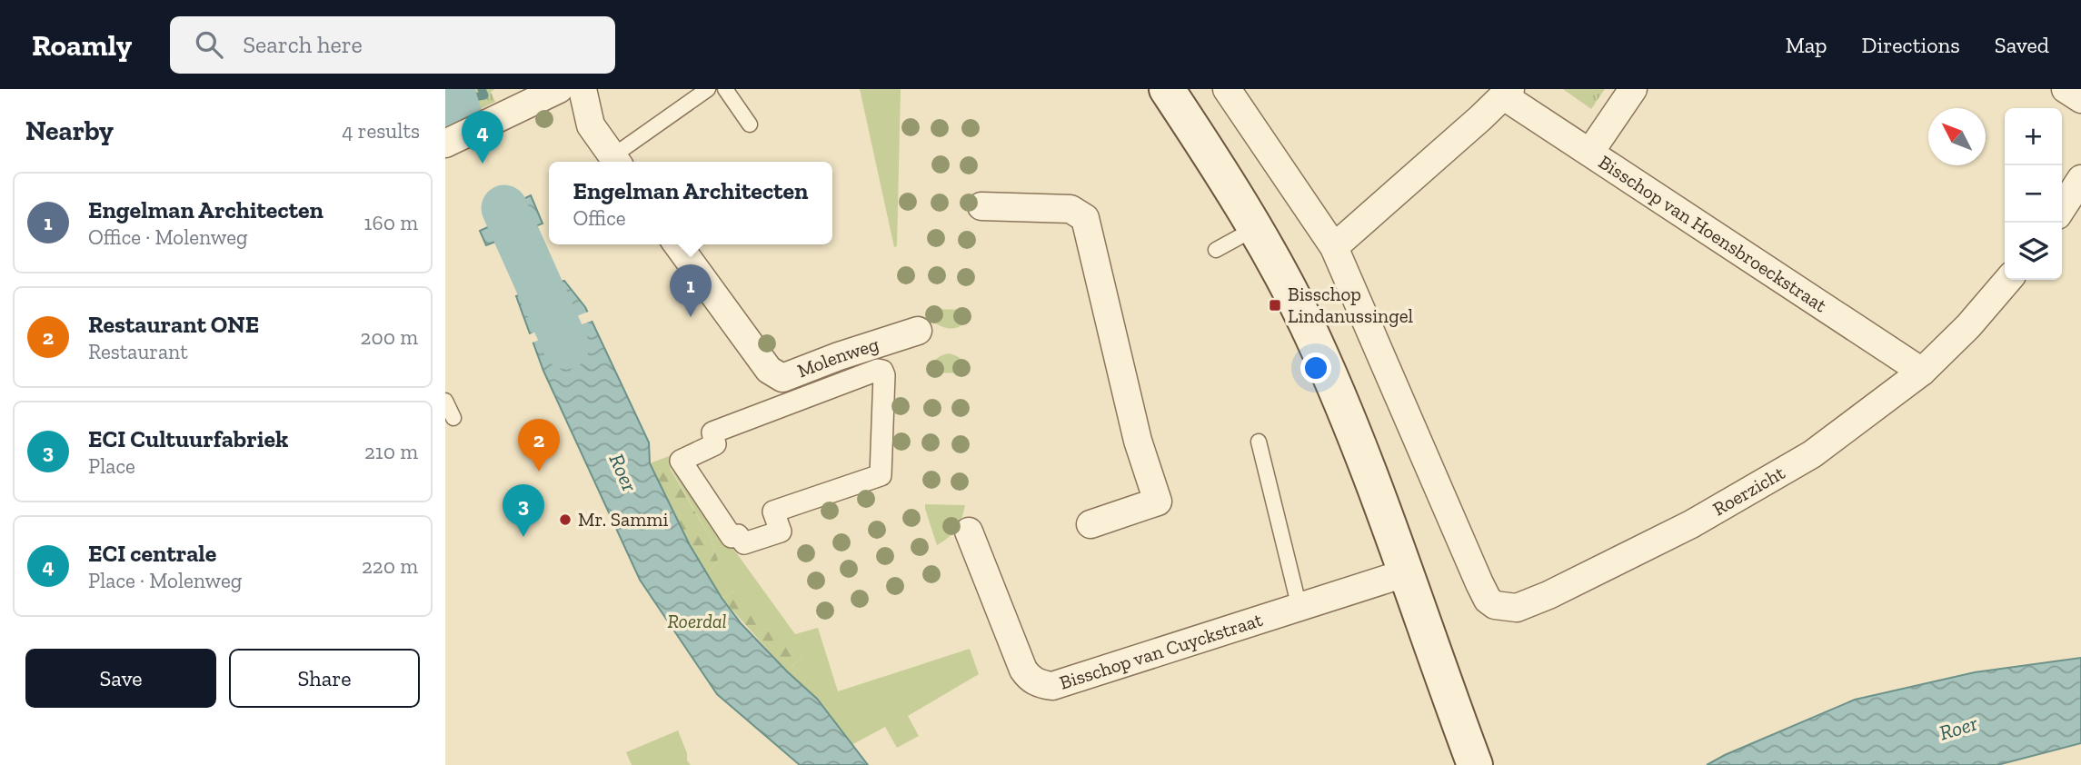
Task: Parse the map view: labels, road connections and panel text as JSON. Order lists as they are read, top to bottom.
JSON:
{
  "streets": {
    "street": [
      "Bisschop van Hoensbroeckstraat",
      "Molenweg",
      "Roerzicht",
      "Bisschop van Cuyckstraat"
    ]
  },
  "crossings": [
    ["Bisschop van Hoensbroeckstraat", "Roerzicht"]
  ],
  "water": ["Roer"],
  "parks": ["Roerdal"],
  "places": {
    "transit": ["Bisschop Lindanussingel"],
    "other": ["Mr. Sammi"]
  },
  "north": "top left",
  "page": {
    "header": "Roamly",
    "search": "Search here",
    "nav": ["Map", "Directions", "Saved"],
    "heading": ["Nearby", "4 results"],
    "map_buttons": ["+", "−"],
    "pins": [
      "4",
      "1",
      "2",
      "3"
    ],
    "popup": ["Engelman Architecten", "Office"],
    "list": [
      {
        "mark": "1",
        "name": "Engelman Architecten",
        "note": "Office · Molenweg",
        "value": "160 m"
      },
      {
        "mark": "2",
        "name": "Restaurant ONE",
        "note": "Restaurant",
        "value": "200 m"
      },
      {
        "mark": "3",
        "name": "ECI Cultuurfabriek",
        "note": "Place",
        "value": "210 m"
      },
      {
        "mark": "4",
        "name": "ECI centrale",
        "note": "Place · Molenweg",
        "value": "220 m"
      }
    ],
    "buttons": ["Save", "Share"]
  }
}
